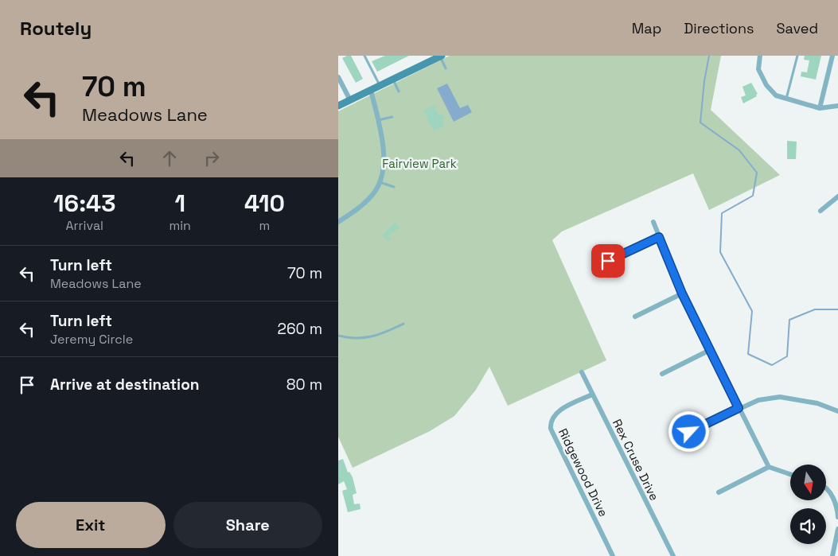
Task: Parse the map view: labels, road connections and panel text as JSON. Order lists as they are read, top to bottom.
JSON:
{
  "streets": {
    "street": ["Rex Cruse Drive", "Ridgewood Drive"]
  },
  "crossings": [
    ["Rex Cruse Drive", "Ridgewood Drive"]
  ],
  "parks": ["Fairview Park"],
  "north": "bottom",
  "page": {
    "header": "Routely",
    "nav": ["Map", "Directions", "Saved"],
    "turn": ["70 m", "Meadows Lane"],
    "eta": [
      "16:43",
      "Arrival",
      "1",
      "min",
      "410",
      "m"
    ],
    "list": [
      {
        "name": "Turn left",
        "note": "Meadows Lane",
        "value": "70 m"
      },
      {
        "name": "Turn left",
        "note": "Jeremy Circle",
        "value": "260 m"
      },
      {
        "name": "Arrive at destination",
        "value": "80 m"
      }
    ],
    "buttons": ["Exit", "Share"]
  }
}
